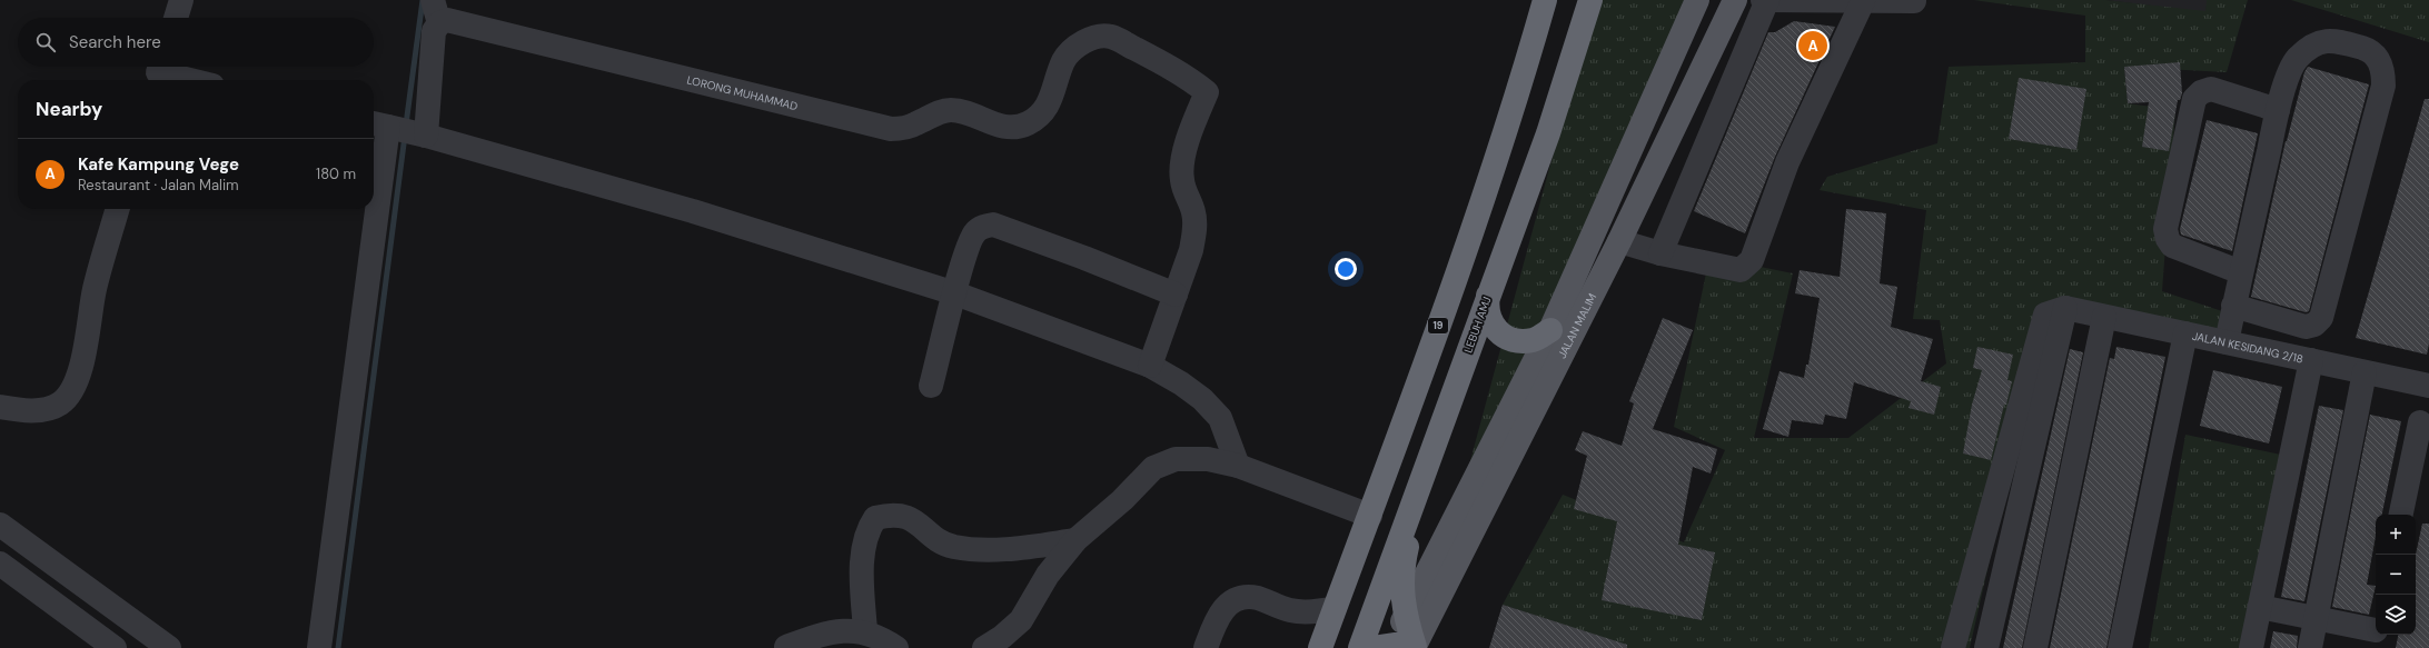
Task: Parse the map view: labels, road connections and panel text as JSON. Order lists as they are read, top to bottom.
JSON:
{
  "streets": {
    "highway": ["LEBUH AMJ", "19"],
    "main road": ["JALAN MALIM"],
    "street": ["LORONG MUHAMMAD", "JALAN KESIDANG 2/18"]
  },
  "page": {
    "search": "Search here",
    "pins": "A",
    "heading": "Nearby",
    "list": [
      {
        "mark": "A",
        "name": "Kafe Kampung Vege",
        "note": "Restaurant · Jalan Malim",
        "value": "180 m"
      }
    ],
    "map_buttons": ["+", "−"]
  }
}
